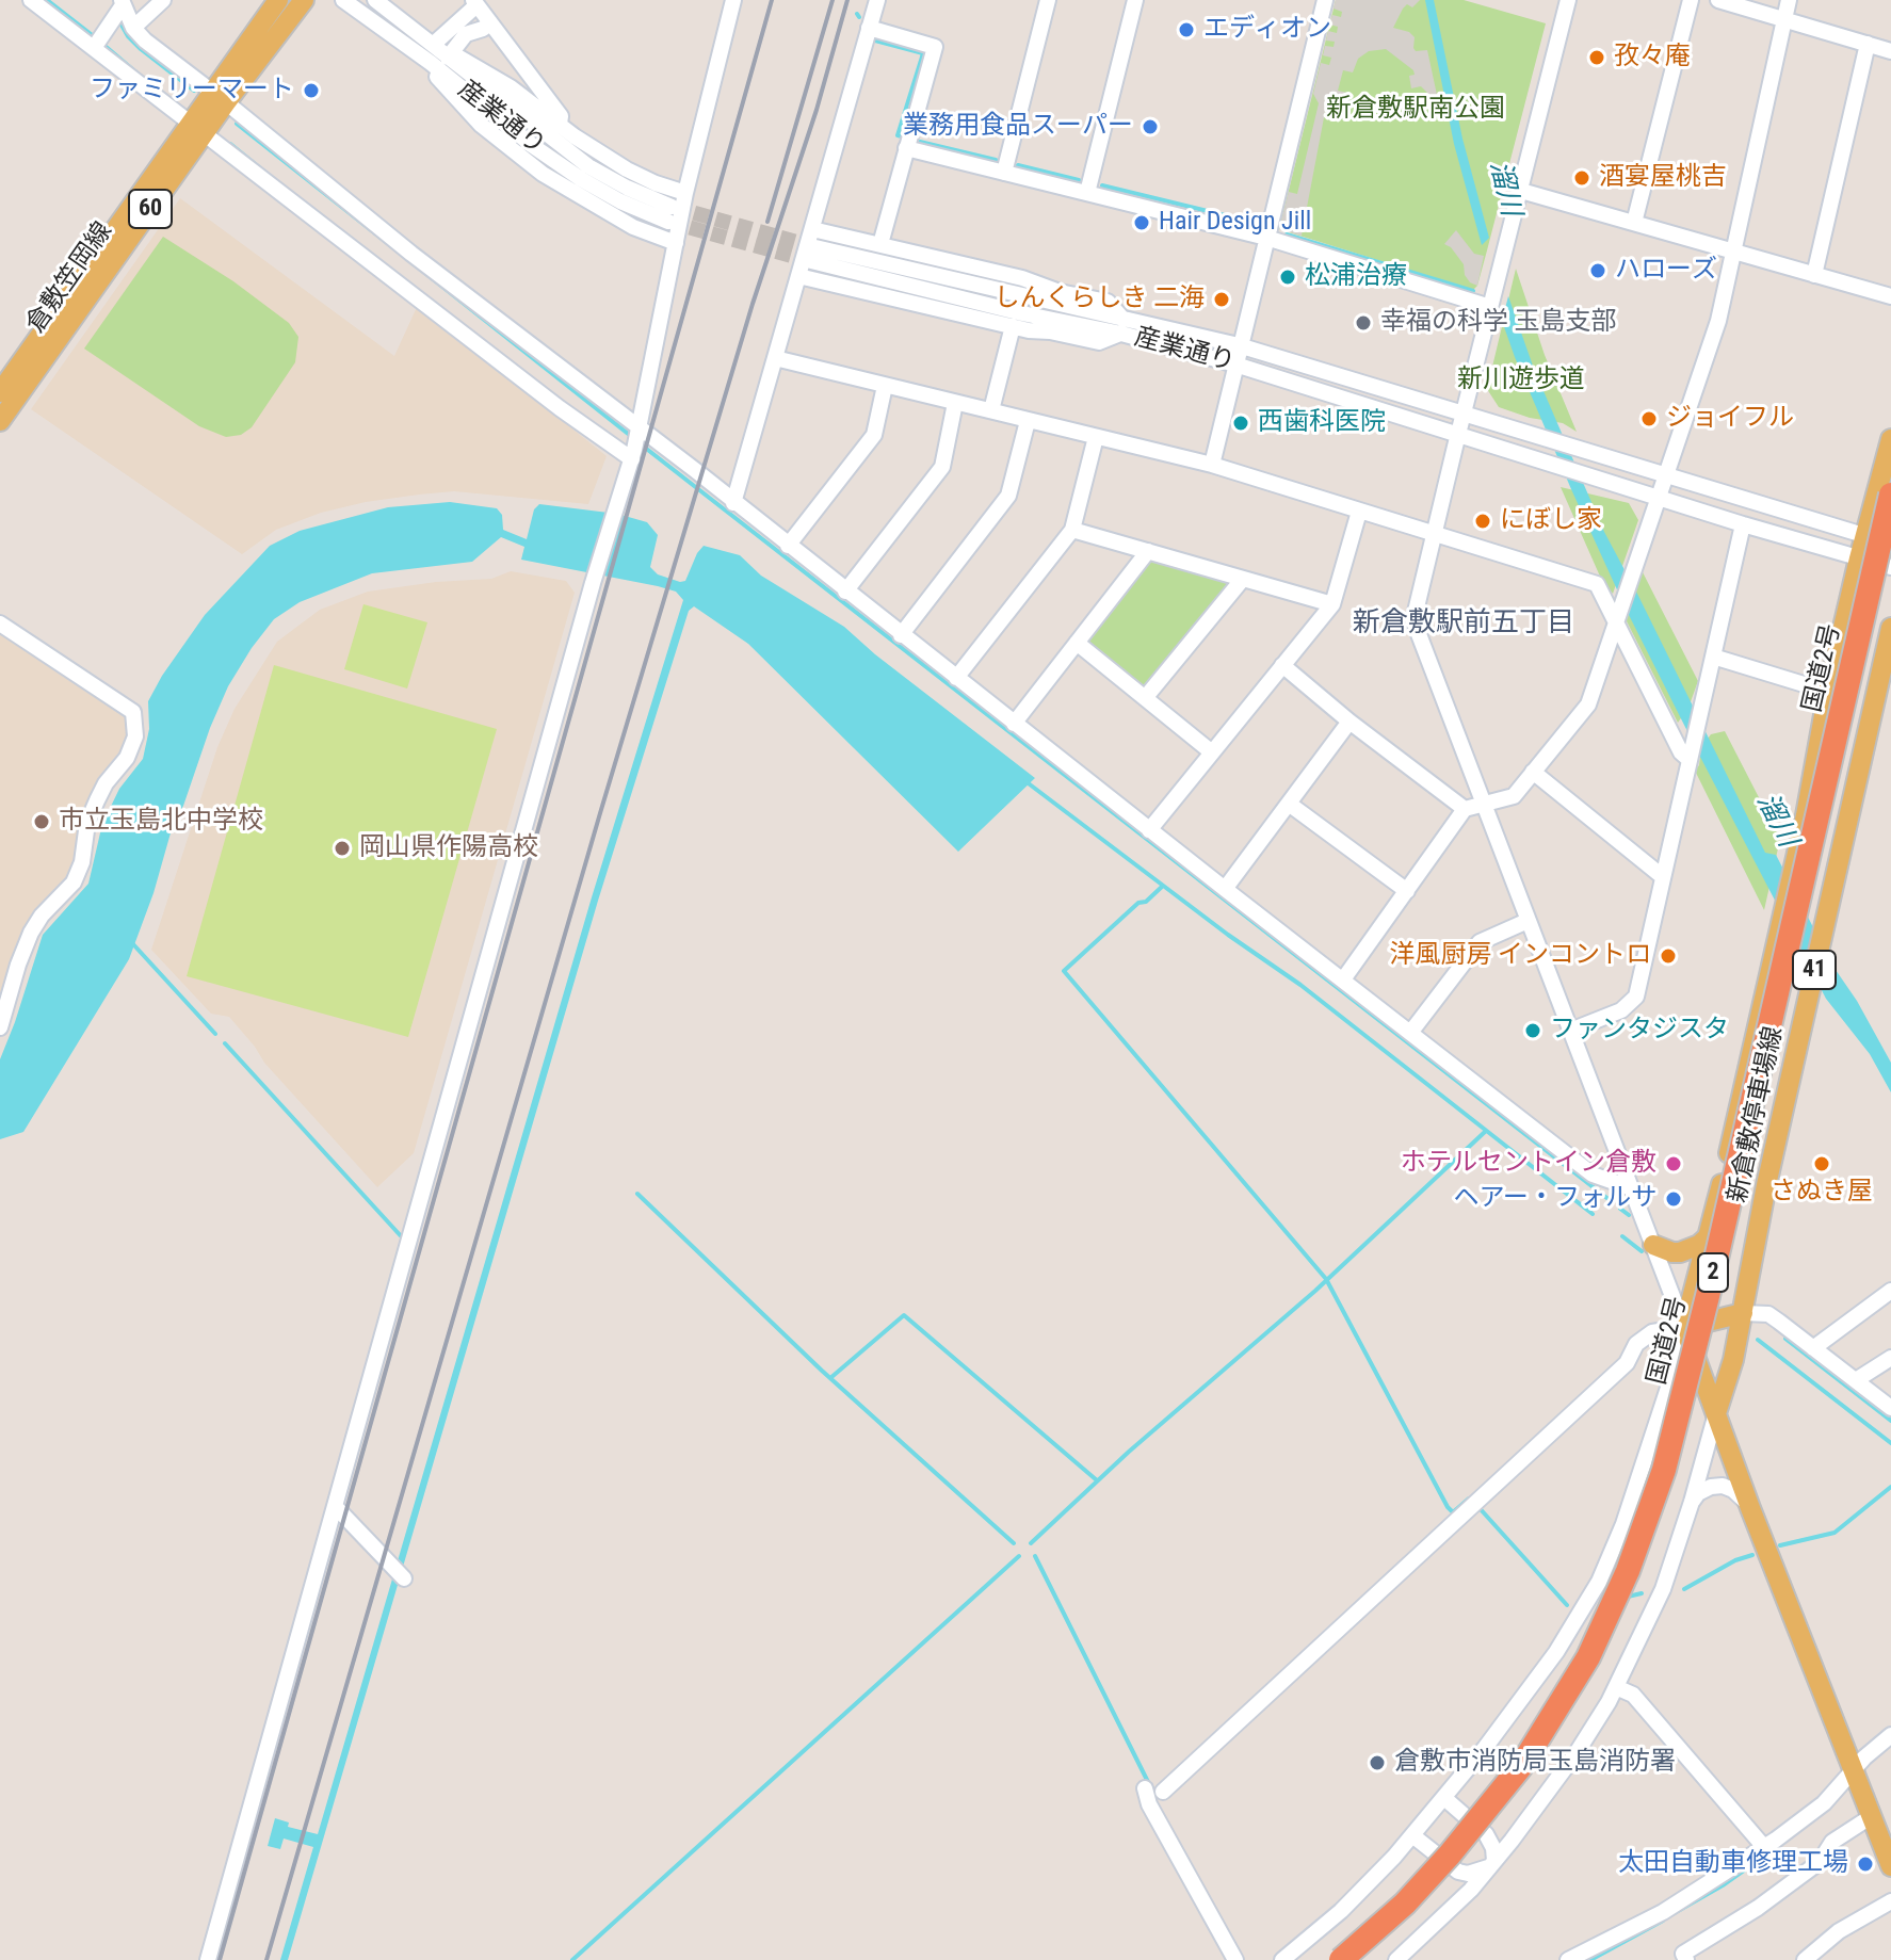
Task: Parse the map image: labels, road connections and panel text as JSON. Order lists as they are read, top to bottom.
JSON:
{
  "streets": {
    "highway": ["国道2号", "2"],
    "main road": [
      "60",
      "倉敷笠岡線",
      "41",
      "新倉敷停車場線"
    ],
    "street": ["産業通り"]
  },
  "districts": ["新倉敷駅前五丁目"],
  "water": ["溜川"],
  "parks": ["新倉敷駅南公園", "新川遊歩道"],
  "places": [
    "エディオン",
    "孜々庵",
    "ファミリーマート",
    "業務用食品スーパー",
    "酒宴屋桃吉",
    "Hair Design Jill",
    "ハローズ",
    "松浦治療",
    "しんくらしき 二海",
    "幸福の科学 玉島支部",
    "ジョイフル",
    "西歯科医院",
    "にぼし家",
    "市立玉島北中学校",
    "岡山県作陽高校",
    "洋風厨房 インコントロ",
    "ファンタジスタ",
    "ホテルセントイン倉敷",
    "さぬき屋",
    "ヘアー・フォルサ",
    "倉敷市消防局玉島消防署",
    "太田自動車修理工場"
  ]
}
